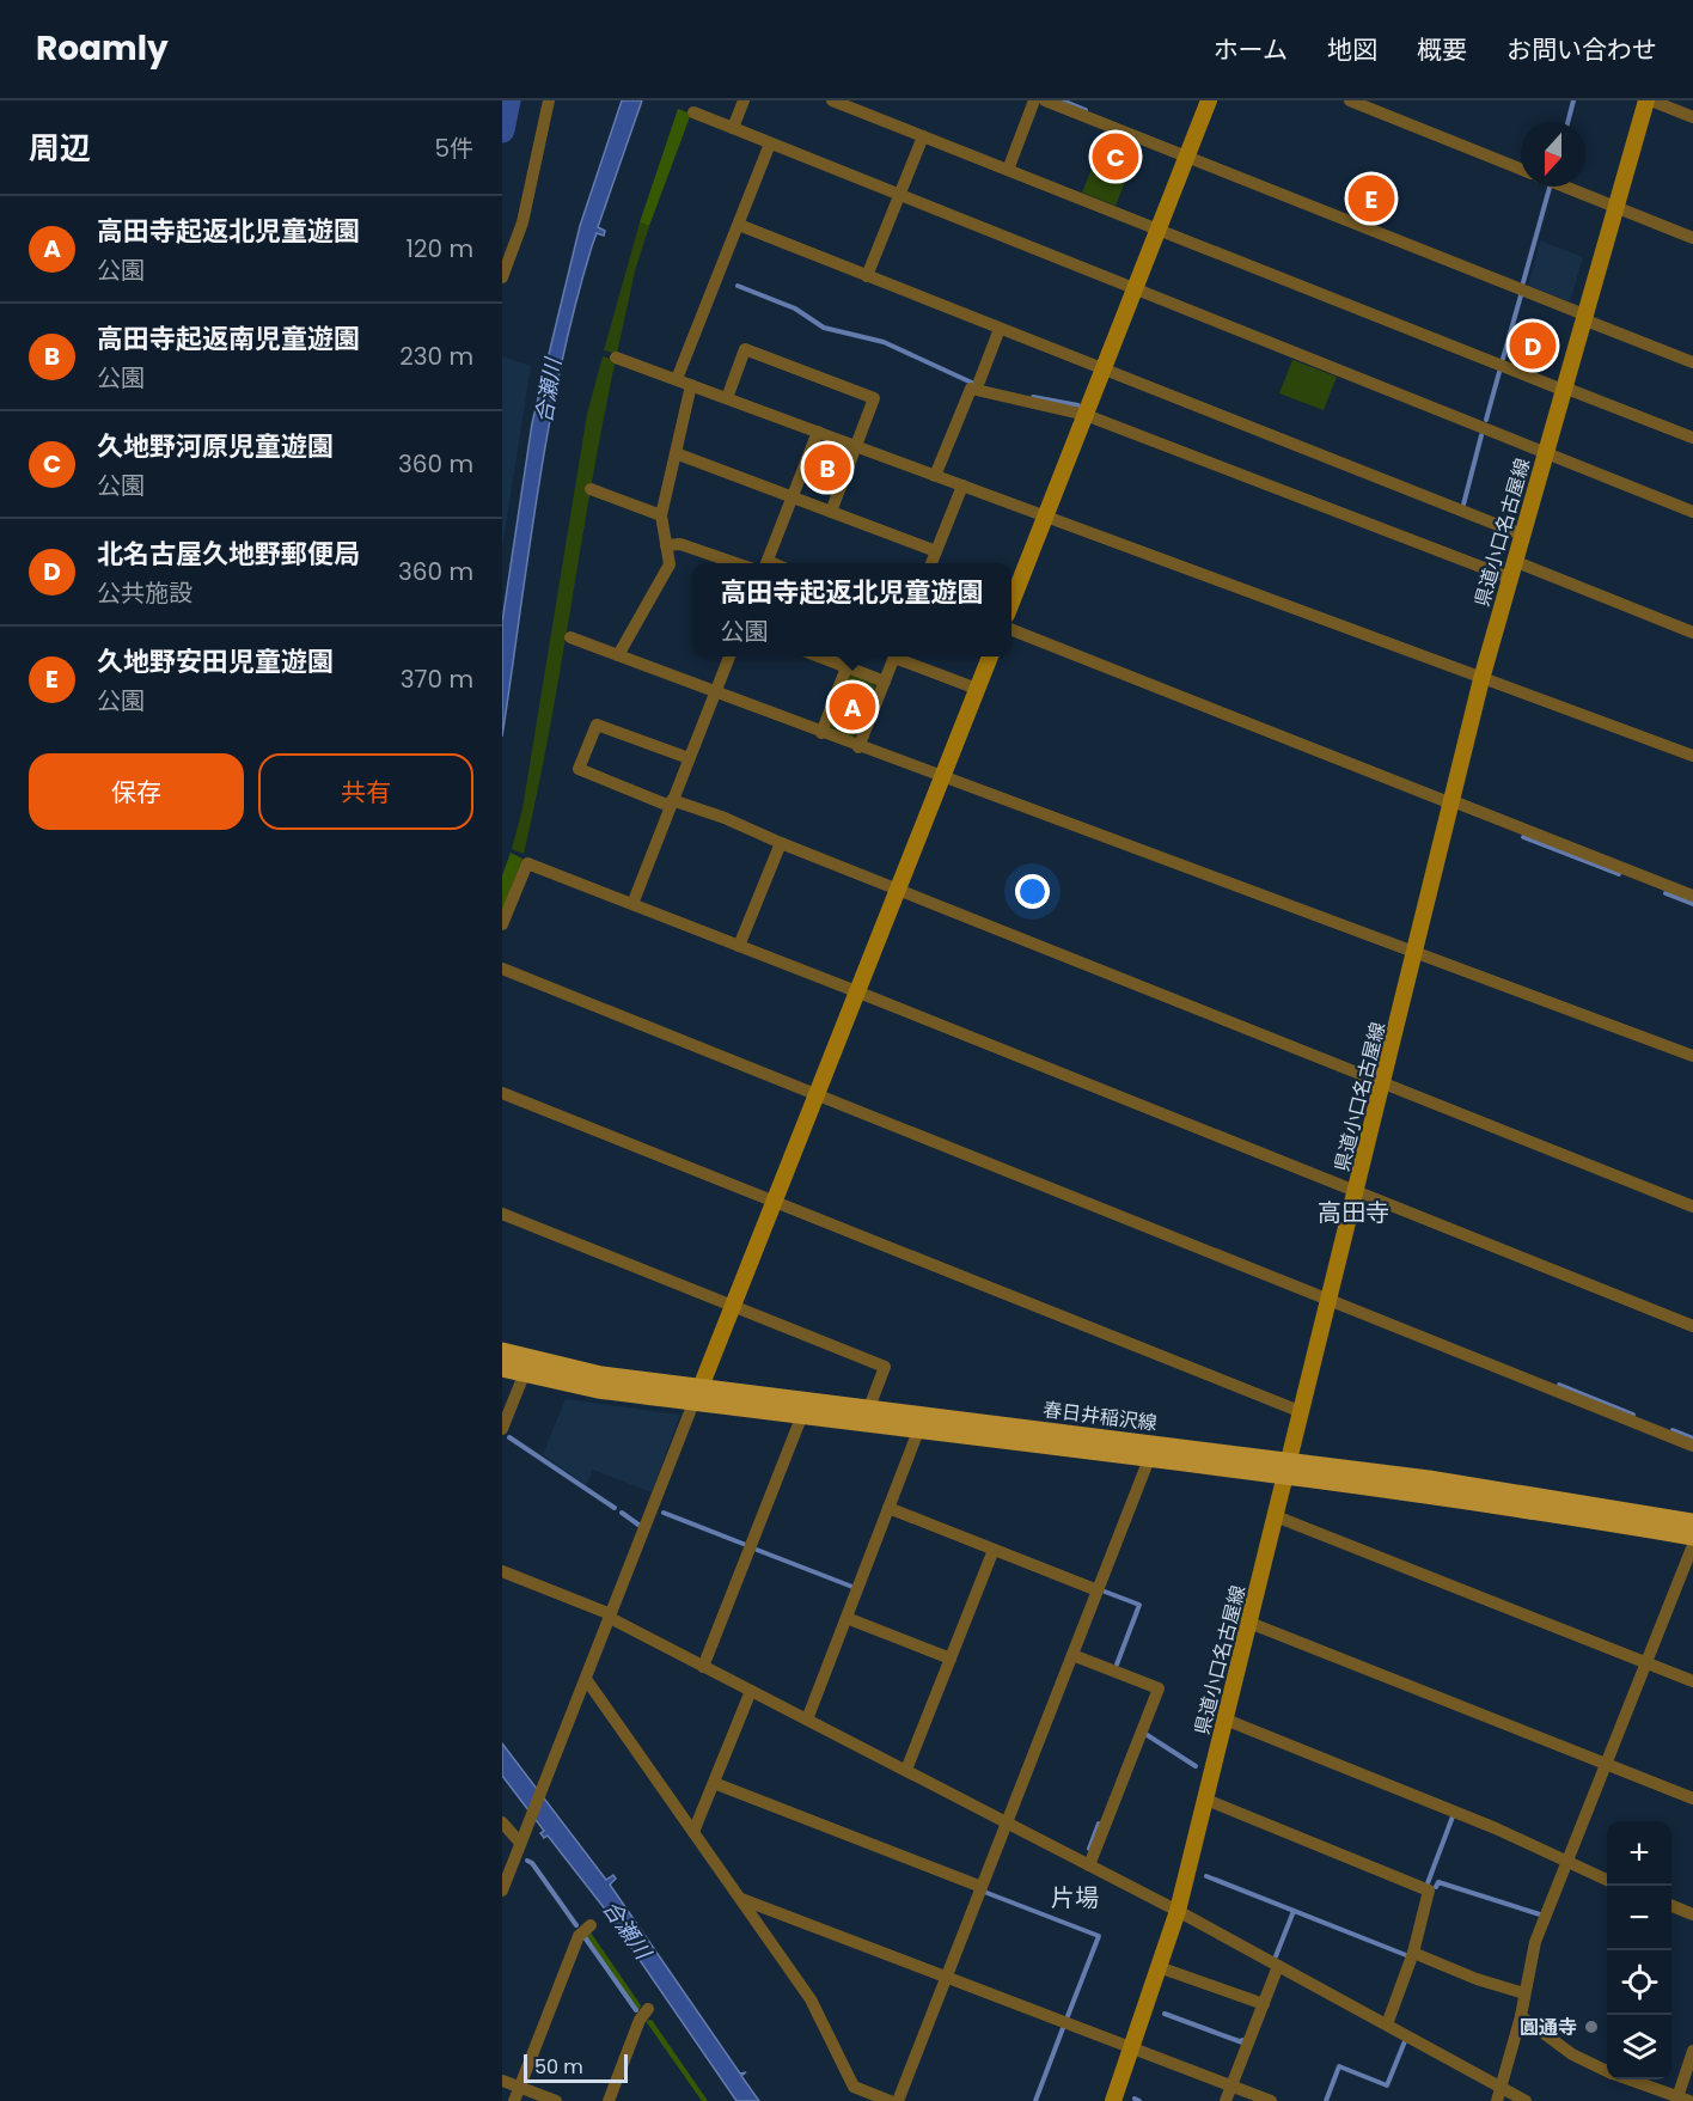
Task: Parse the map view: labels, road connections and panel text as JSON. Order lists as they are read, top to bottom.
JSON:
{
  "streets": {
    "main road": ["県道小口名古屋線", "春日井稲沢線"]
  },
  "crossings": [
    ["県道小口名古屋線", "春日井稲沢線"]
  ],
  "districts": ["高田寺", "片場"],
  "water": ["合瀬川"],
  "places": ["圓通寺"],
  "scale_bar": "50 m",
  "north": "bottom",
  "page": {
    "header": "Roamly",
    "nav": [
      "ホーム",
      "地図",
      "概要",
      "お問い合わせ"
    ],
    "heading": ["周辺", "5件"],
    "pins": [
      "C",
      "E",
      "D",
      "B",
      "A"
    ],
    "list": [
      {
        "mark": "A",
        "name": "高田寺起返北児童遊園",
        "note": "公園",
        "value": "120 m"
      },
      {
        "mark": "B",
        "name": "高田寺起返南児童遊園",
        "note": "公園",
        "value": "230 m"
      },
      {
        "mark": "C",
        "name": "久地野河原児童遊園",
        "note": "公園",
        "value": "360 m"
      },
      {
        "mark": "D",
        "name": "北名古屋久地野郵便局",
        "note": "公共施設",
        "value": "360 m"
      },
      {
        "mark": "E",
        "name": "久地野安田児童遊園",
        "note": "公園",
        "value": "370 m"
      }
    ],
    "popup": ["高田寺起返北児童遊園", "公園"],
    "buttons": ["保存", "共有"],
    "map_buttons": ["+", "−"],
    "scale": "50 m"
  }
}
